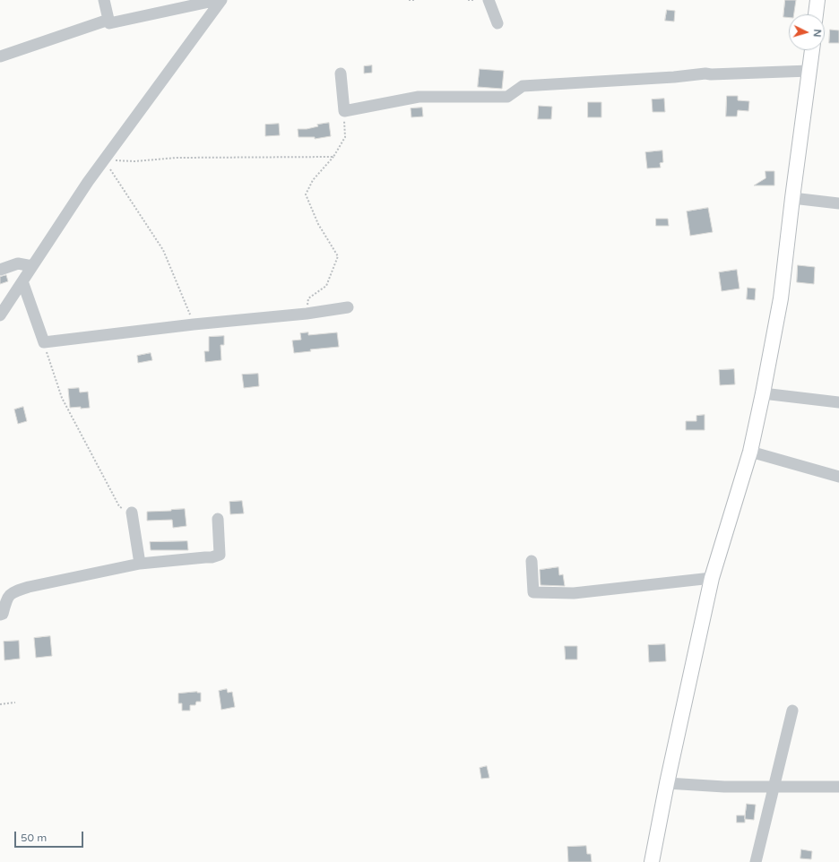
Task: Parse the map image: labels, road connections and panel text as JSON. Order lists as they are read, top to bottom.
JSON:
{
  "scale_bar": "50 m",
  "north": "right"
}
